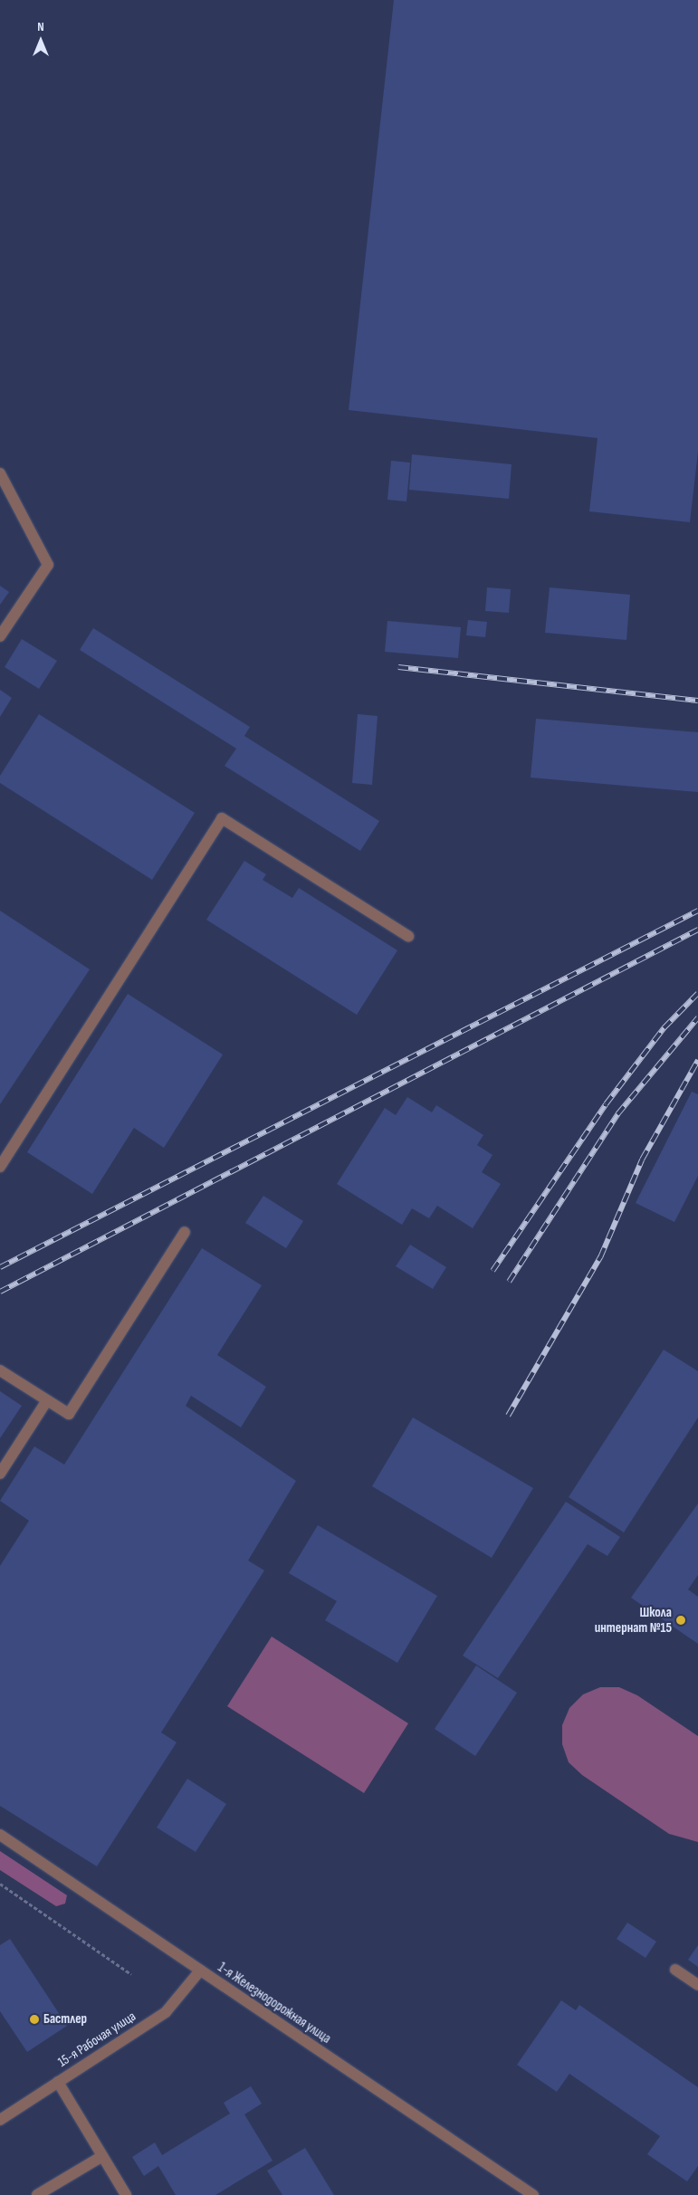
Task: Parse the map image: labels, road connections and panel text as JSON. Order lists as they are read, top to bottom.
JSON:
{
  "streets": {
    "street": ["1-я Железнодорожная улица", "15-я Рабочая улица"]
  },
  "crossings": [
    ["1-я Железнодорожная улица", "15-я Рабочая улица"]
  ],
  "places": ["Школа интернат №15", "Бастлер"],
  "north": "top"
}
